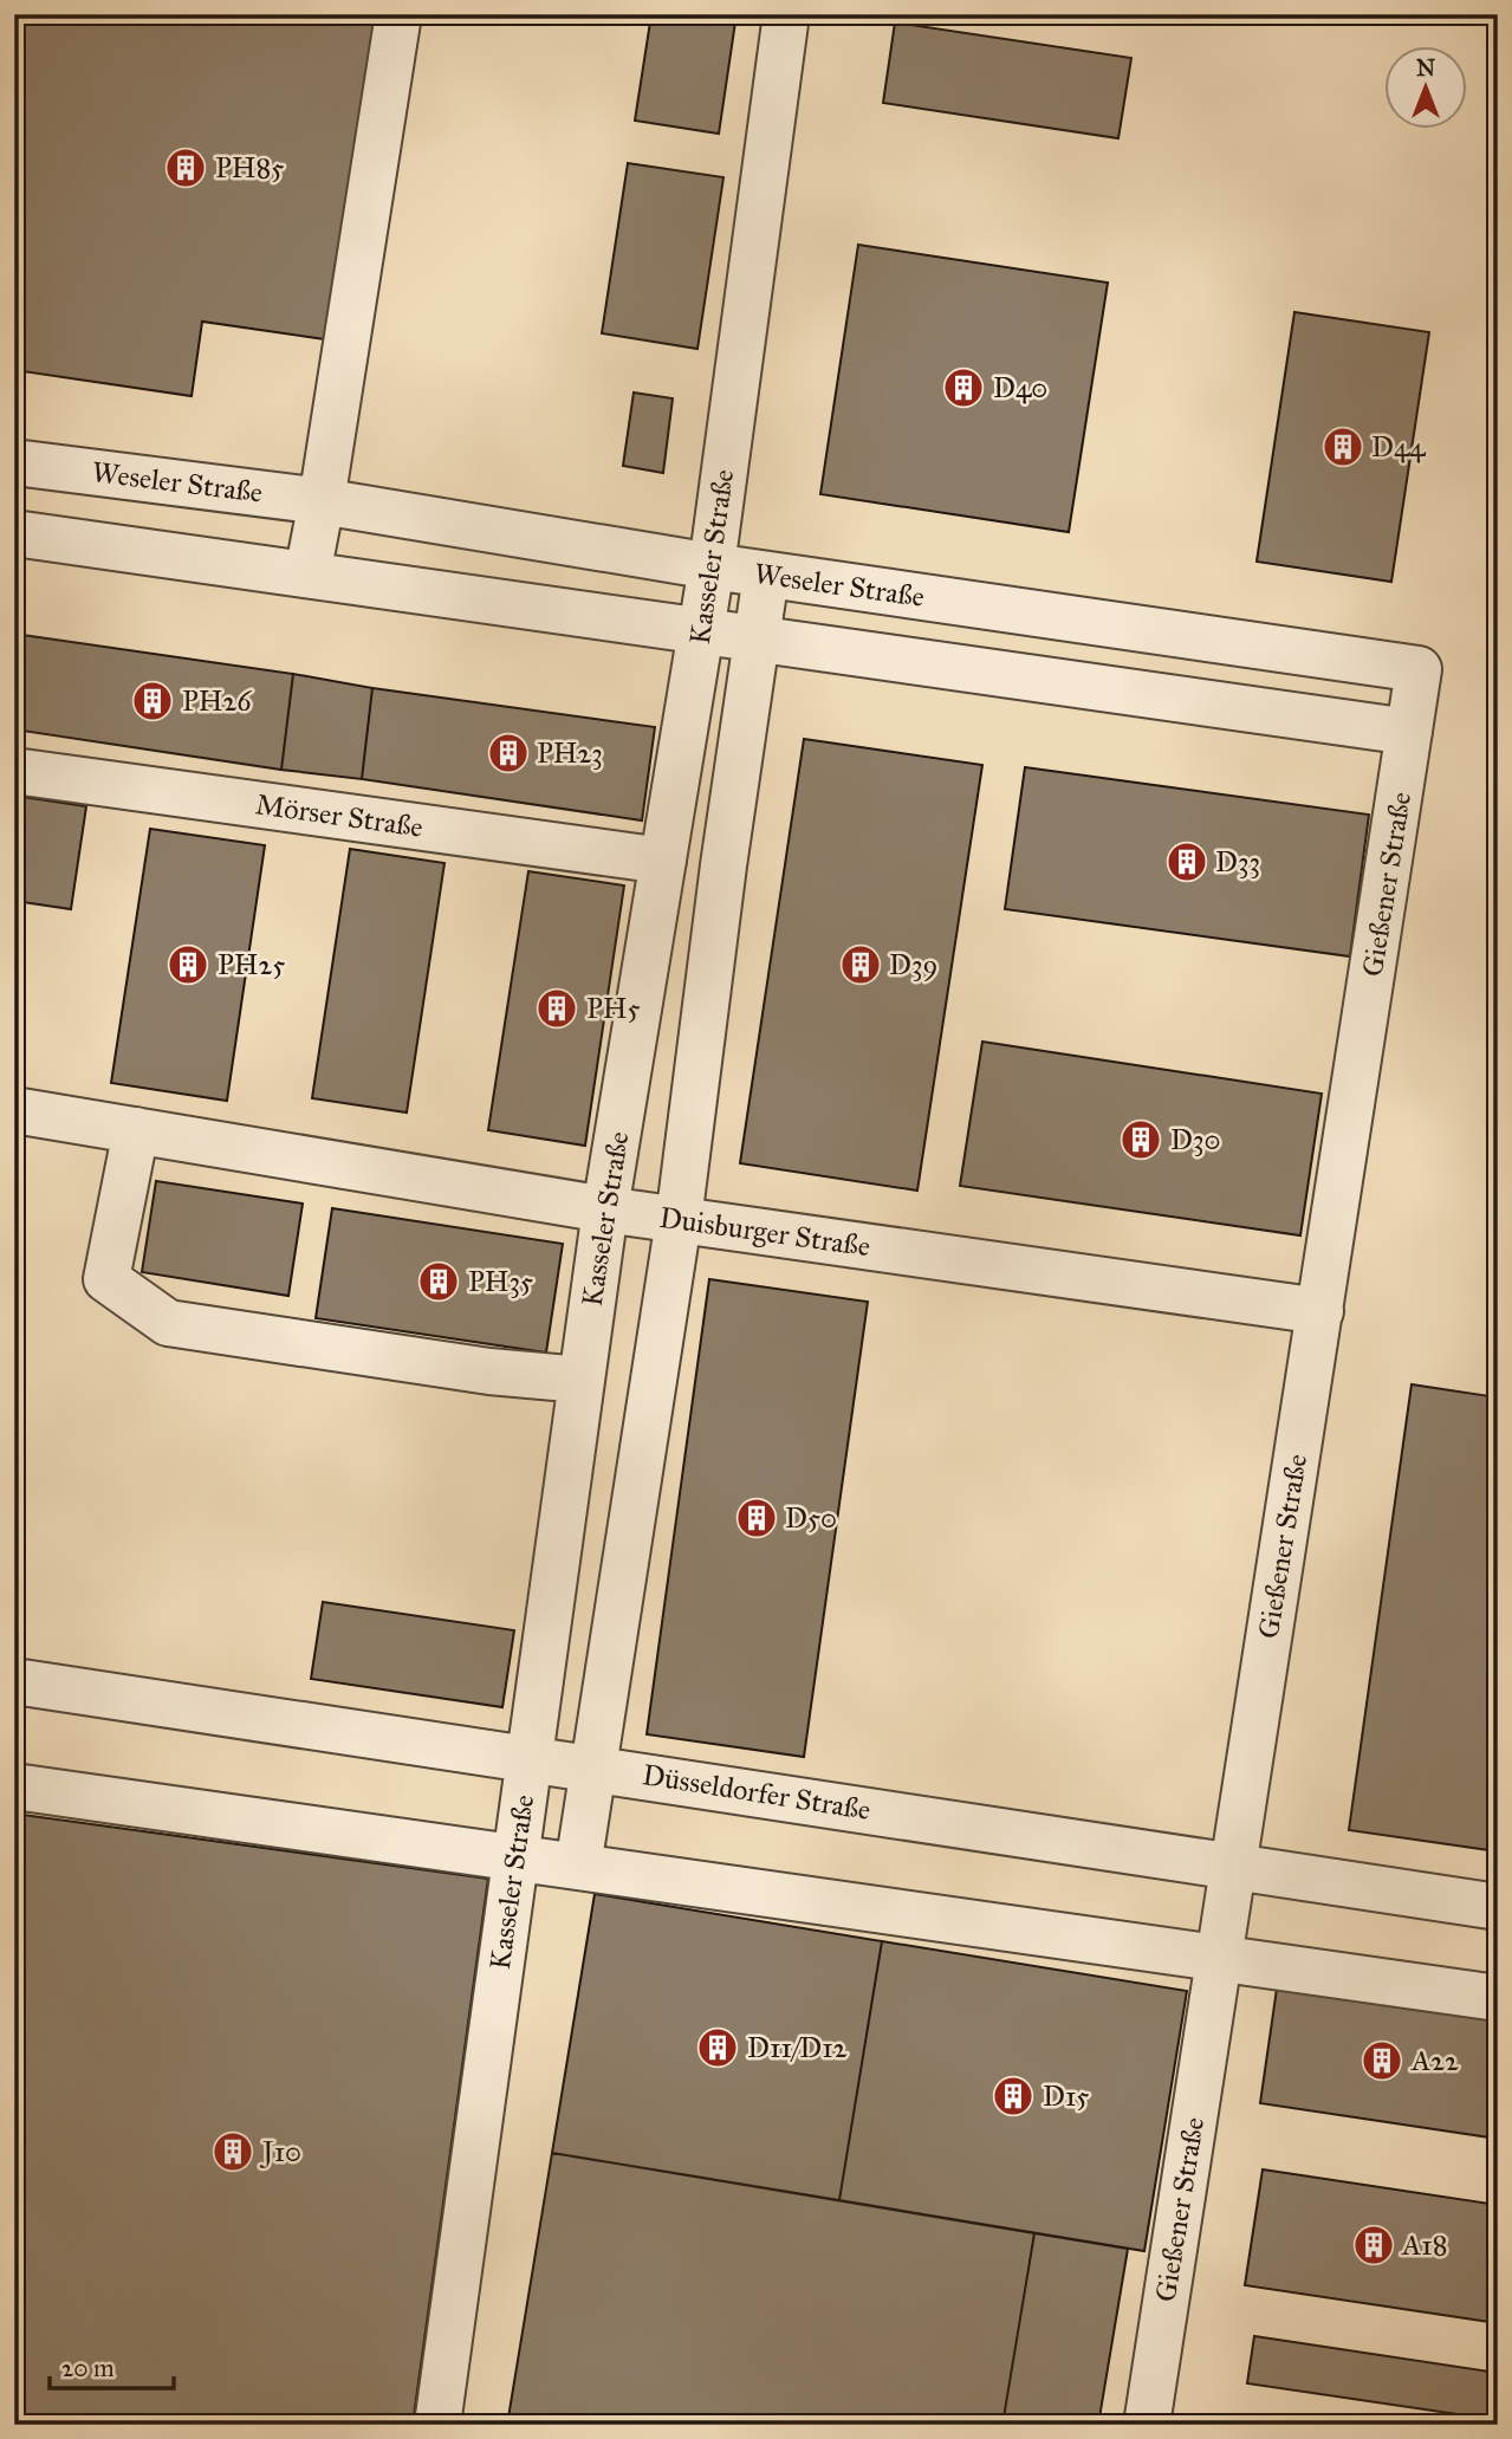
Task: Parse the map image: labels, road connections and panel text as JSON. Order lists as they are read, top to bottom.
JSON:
{
  "streets": {
    "lane": [
      "Weseler Straße",
      "Kasseler Straße",
      "Mörser Straße",
      "Gießener Straße",
      "Duisburger Straße",
      "Düsseldorfer Straße"
    ]
  },
  "crossings": [
    ["Weseler Straße", "Kasseler Straße"],
    ["Weseler Straße", "Gießener Straße"],
    ["Kasseler Straße", "Mörser Straße"],
    ["Kasseler Straße", "Duisburger Straße"],
    ["Kasseler Straße", "Düsseldorfer Straße"],
    ["Gießener Straße", "Duisburger Straße"],
    ["Gießener Straße", "Düsseldorfer Straße"]
  ],
  "places": {
    "building": [
      "PH85",
      "D40",
      "D44",
      "PH26",
      "PH23",
      "D33",
      "PH25",
      "D39",
      "PH5",
      "D30",
      "PH35",
      "D50",
      "D11/D12",
      "A22",
      "D15",
      "J10",
      "A18"
    ]
  },
  "scale_bar": "20 m",
  "north": "top"
}
